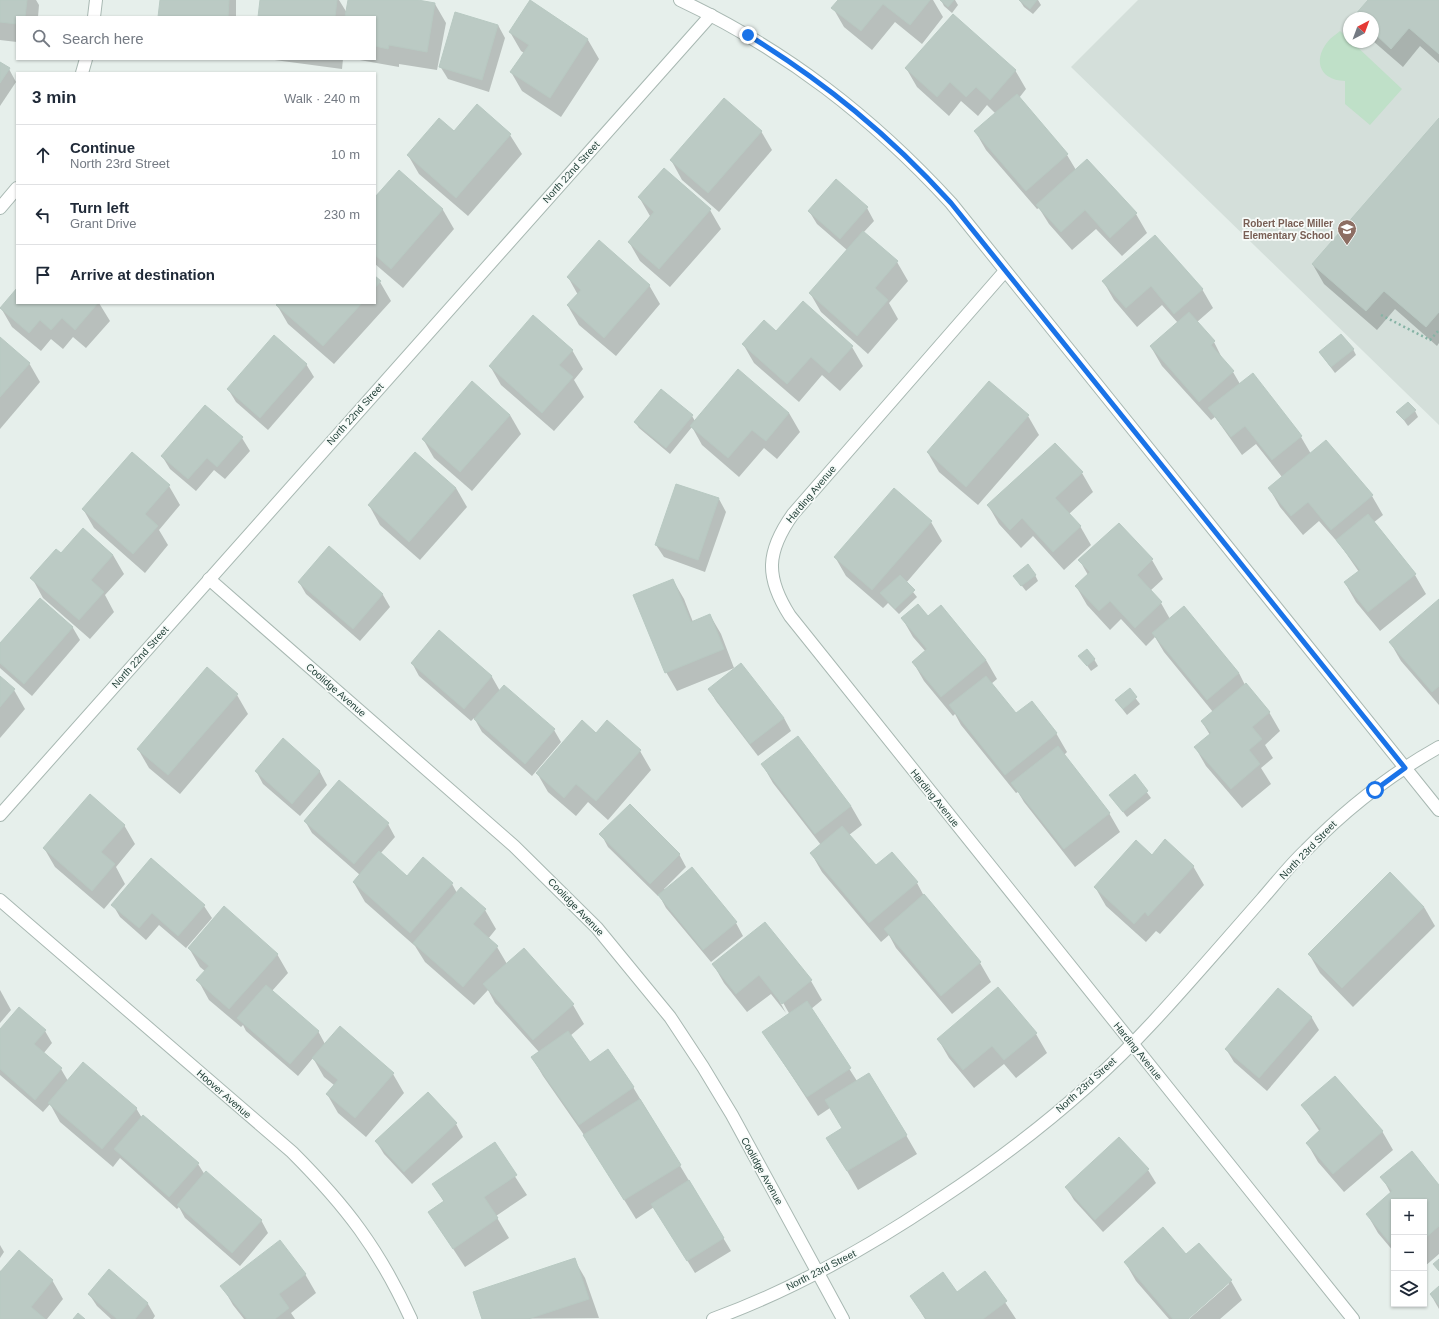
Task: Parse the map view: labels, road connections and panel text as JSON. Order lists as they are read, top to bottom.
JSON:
{
  "streets": {
    "street": [
      "North 22nd Street",
      "Harding Avenue",
      "Coolidge Avenue",
      "North 23rd Street",
      "Hoover Avenue"
    ]
  },
  "crossings": [
    ["North 22nd Street", "Coolidge Avenue"],
    ["Harding Avenue", "North 23rd Street"],
    ["Coolidge Avenue", "North 23rd Street"]
  ],
  "places": {
    "school or university": ["Robert Place Miller Elementary School"]
  },
  "north": "top right",
  "page": {
    "search": "Search here",
    "heading": ["3 min", "Walk · 240 m"],
    "list": [
      ["Continue", "North 23rd Street", "10 m"],
      ["Turn left", "Grant Drive", "230 m"],
      "Arrive at destination"
    ],
    "map_buttons": ["+", "−"]
  }
}
